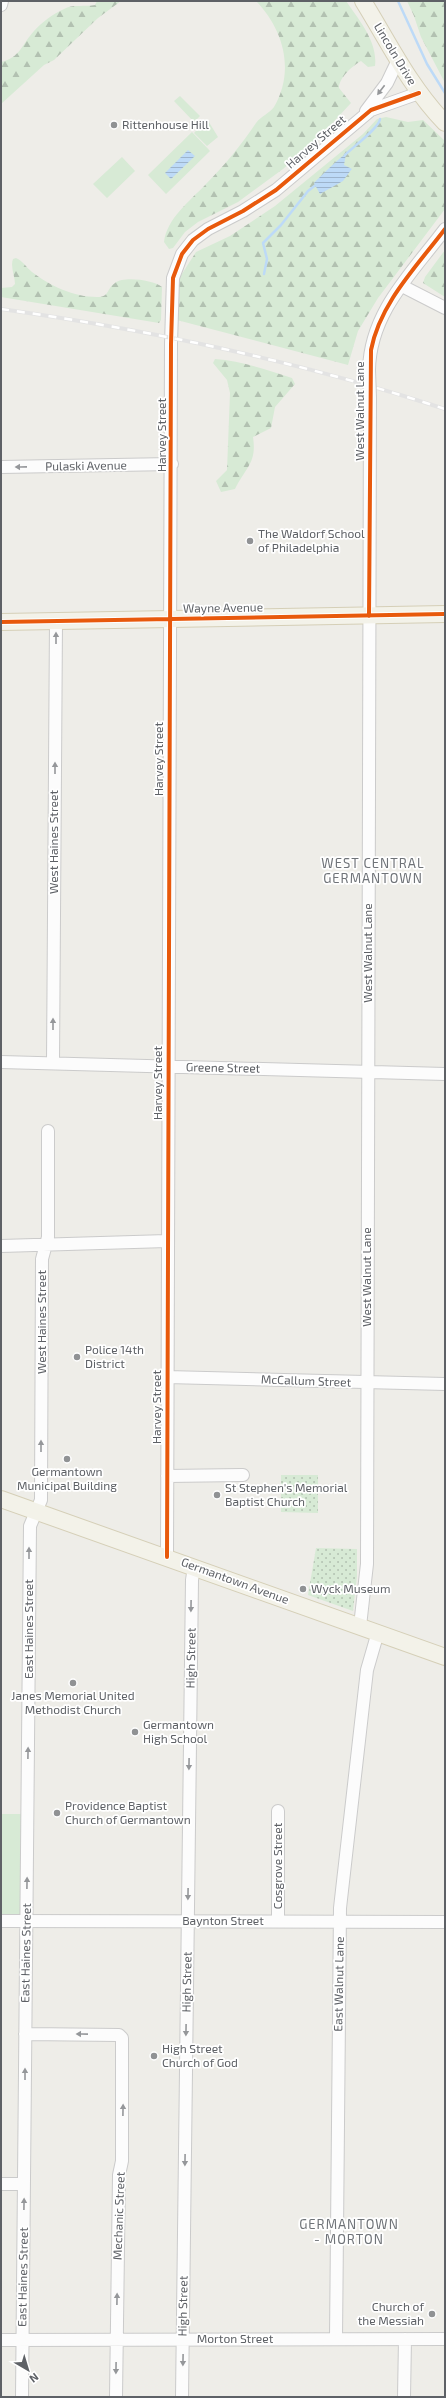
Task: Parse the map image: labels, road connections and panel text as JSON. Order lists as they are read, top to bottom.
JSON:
{
  "streets": {
    "main road": ["Lincoln Drive", "Wayne Avenue", "Germantown Avenue"],
    "street": [
      "Harvey Street",
      "West Walnut Lane",
      "Pulaski Avenue",
      "West Haines Street",
      "Greene Street",
      "McCallum Street",
      "East Haines Street",
      "High Street",
      "Cosgrove Street",
      "Baynton Street",
      "East Walnut Lane",
      "Mechanic Street",
      "Morton Street"
    ]
  },
  "crossings": [
    ["Lincoln Drive", "Harvey Street"],
    ["Harvey Street", "Pulaski Avenue"],
    ["Harvey Street", "Wayne Avenue"],
    ["Harvey Street", "Greene Street"],
    ["Harvey Street", "McCallum Street"],
    ["Harvey Street", "Germantown Avenue"],
    ["West Walnut Lane", "Wayne Avenue"],
    ["West Walnut Lane", "Greene Street"],
    ["West Walnut Lane", "McCallum Street"],
    ["West Walnut Lane", "Germantown Avenue"],
    ["Wayne Avenue", "West Haines Street"],
    ["West Haines Street", "Greene Street"],
    ["West Haines Street", "Germantown Avenue"],
    ["West Haines Street", "East Haines Street"],
    ["Germantown Avenue", "East Haines Street"],
    ["Germantown Avenue", "High Street"],
    ["Germantown Avenue", "East Walnut Lane"],
    ["East Haines Street", "Baynton Street"],
    ["East Haines Street", "Mechanic Street"],
    ["East Haines Street", "Morton Street"],
    ["High Street", "Baynton Street"],
    ["High Street", "Morton Street"],
    ["Cosgrove Street", "Baynton Street"],
    ["Baynton Street", "East Walnut Lane"],
    ["East Walnut Lane", "Morton Street"],
    ["Mechanic Street", "Morton Street"]
  ],
  "one_way": [
    "Pulaski Avenue",
    "West Haines Street",
    "East Haines Street",
    "High Street"
  ],
  "districts": ["WEST CENTRAL GERMANTOWN", "GERMANTOWN - MORTON"],
  "places": [
    "Rittenhouse Hill",
    "The Waldorf School of Philadelphia",
    "Police 14th District",
    "Germantown Municipal Building",
    "St Stephen's Memorial Baptist Church",
    "Wyck Museum",
    "Janes Memorial United Methodist Church",
    "Germantown High School",
    "Providence Baptist Church of Germantown",
    "High Street Church of God",
    "Church of the Messiah"
  ],
  "north": "bottom right"
}
